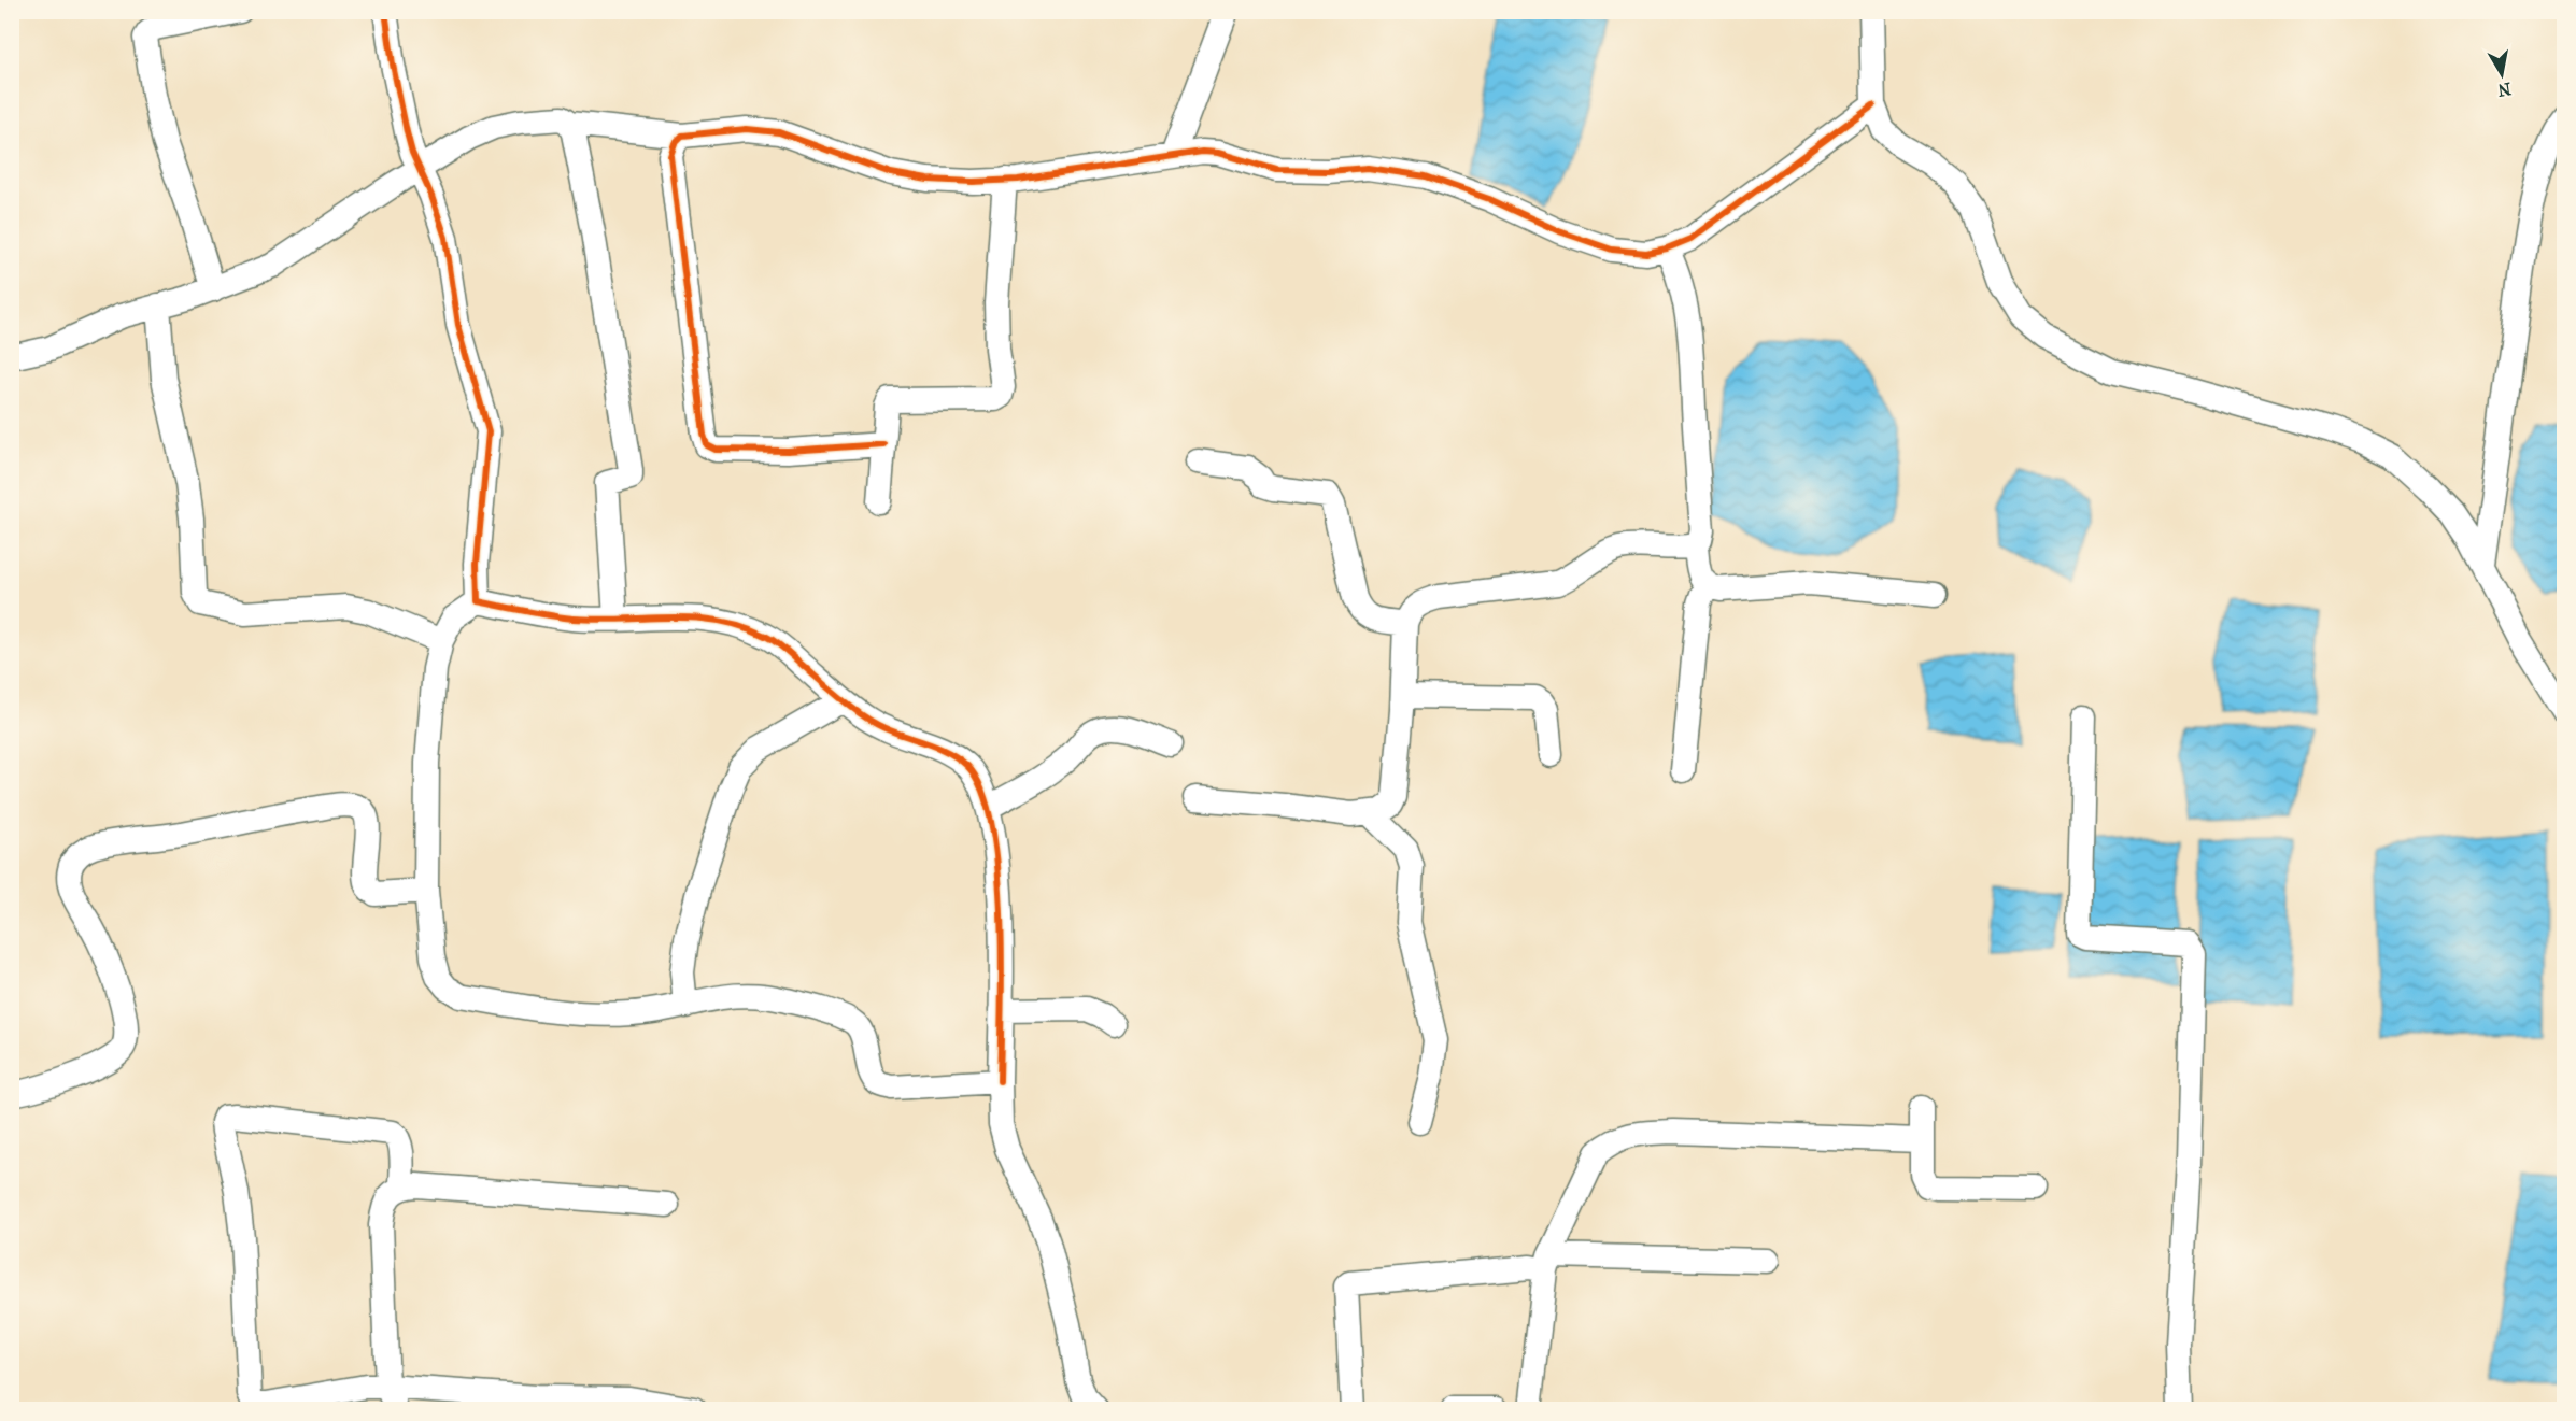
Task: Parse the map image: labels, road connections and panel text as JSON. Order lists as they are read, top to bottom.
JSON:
{
  "north": "bottom"
}
